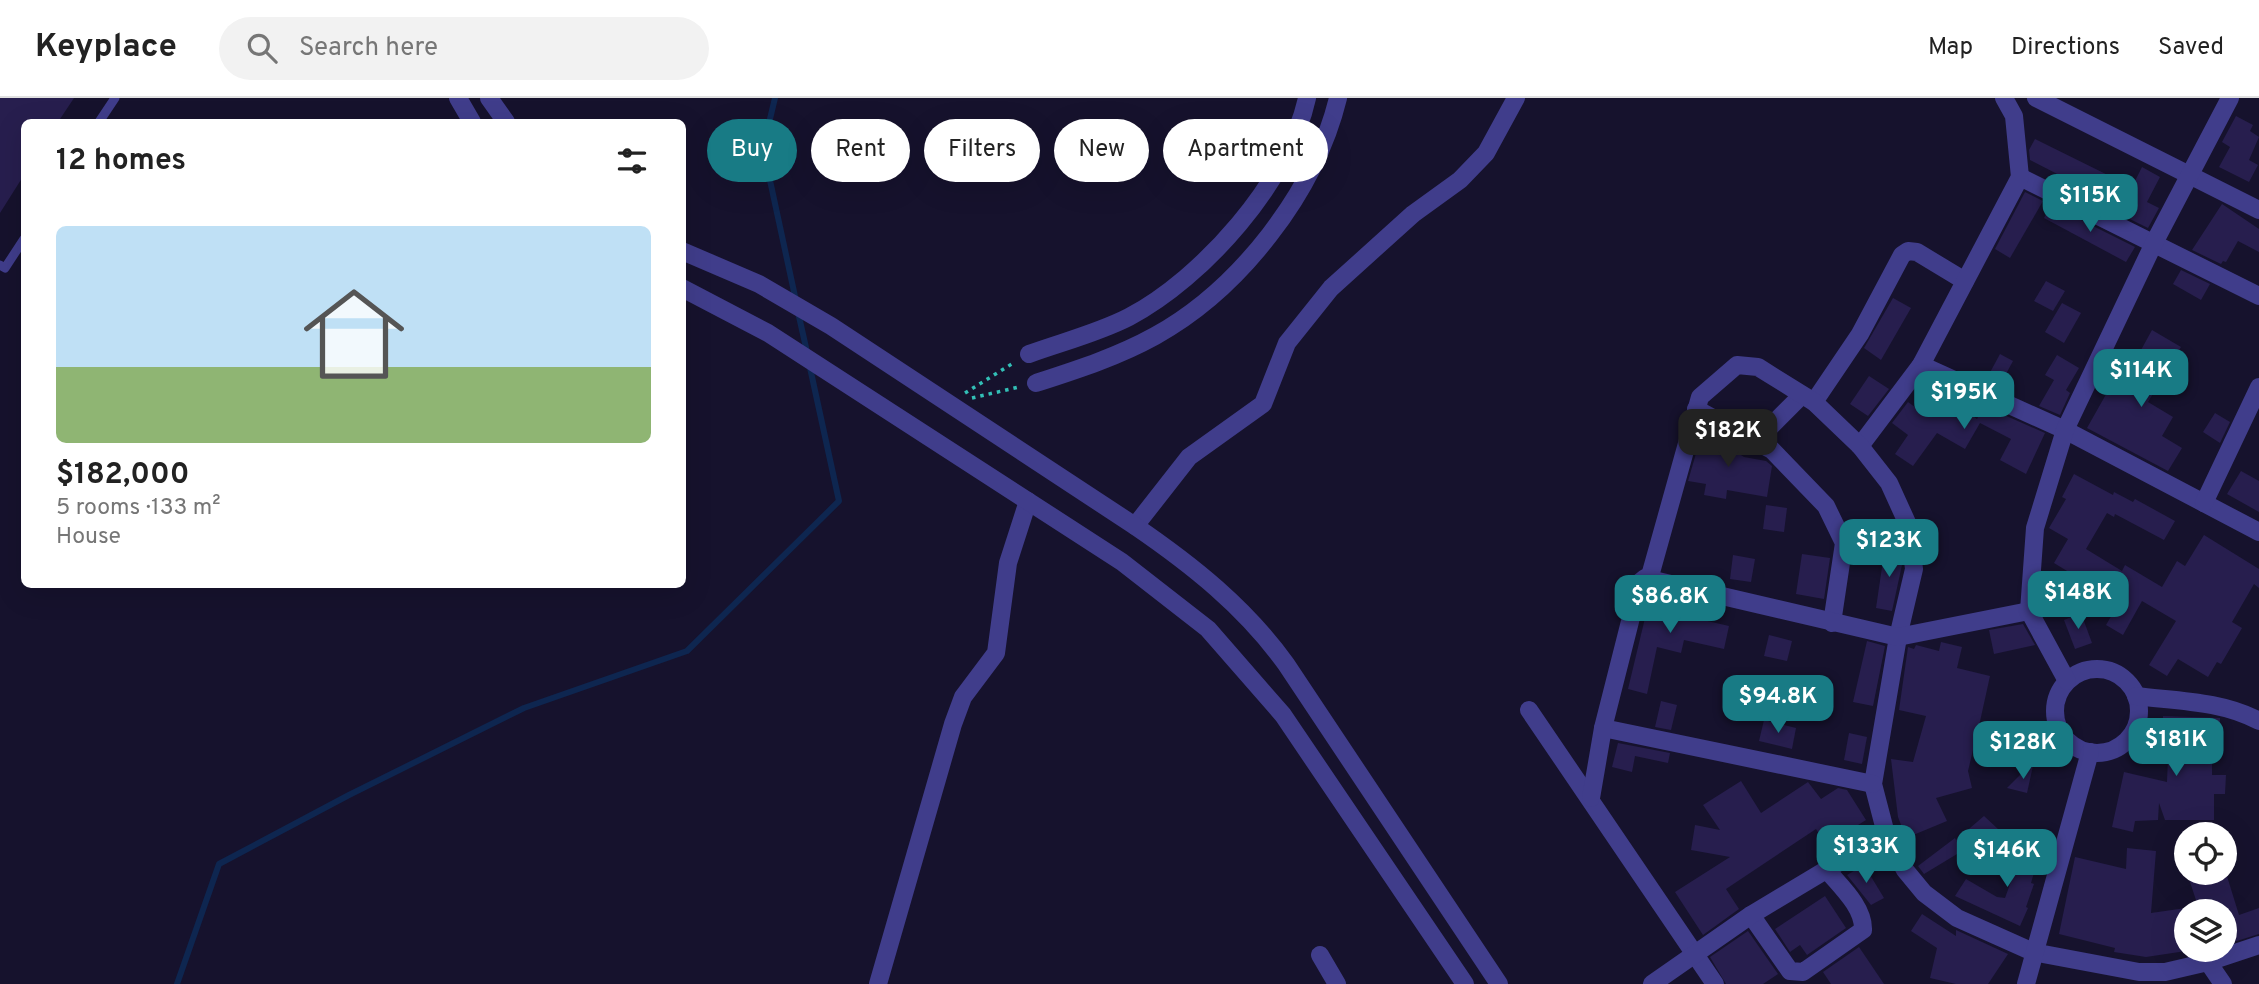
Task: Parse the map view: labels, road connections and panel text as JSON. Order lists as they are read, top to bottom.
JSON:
{
  "page": {
    "header": "Keyplace",
    "search": "Search here",
    "nav": ["Map", "Directions", "Saved"],
    "chip": [
      "Buy",
      "Rent",
      "Filters",
      "New",
      "Apartment"
    ],
    "heading": "12 homes",
    "price": [
      "$115K",
      "$114K",
      "$195K",
      "$182K",
      "$123K",
      "$148K",
      "$86.8K",
      "$94.8K",
      "$181K",
      "$128K",
      "$133K",
      "$146K"
    ],
    "list": [
      {
        "name": "$182,000",
        "note": "5 rooms · 133 m² · House"
      }
    ]
  }
}
